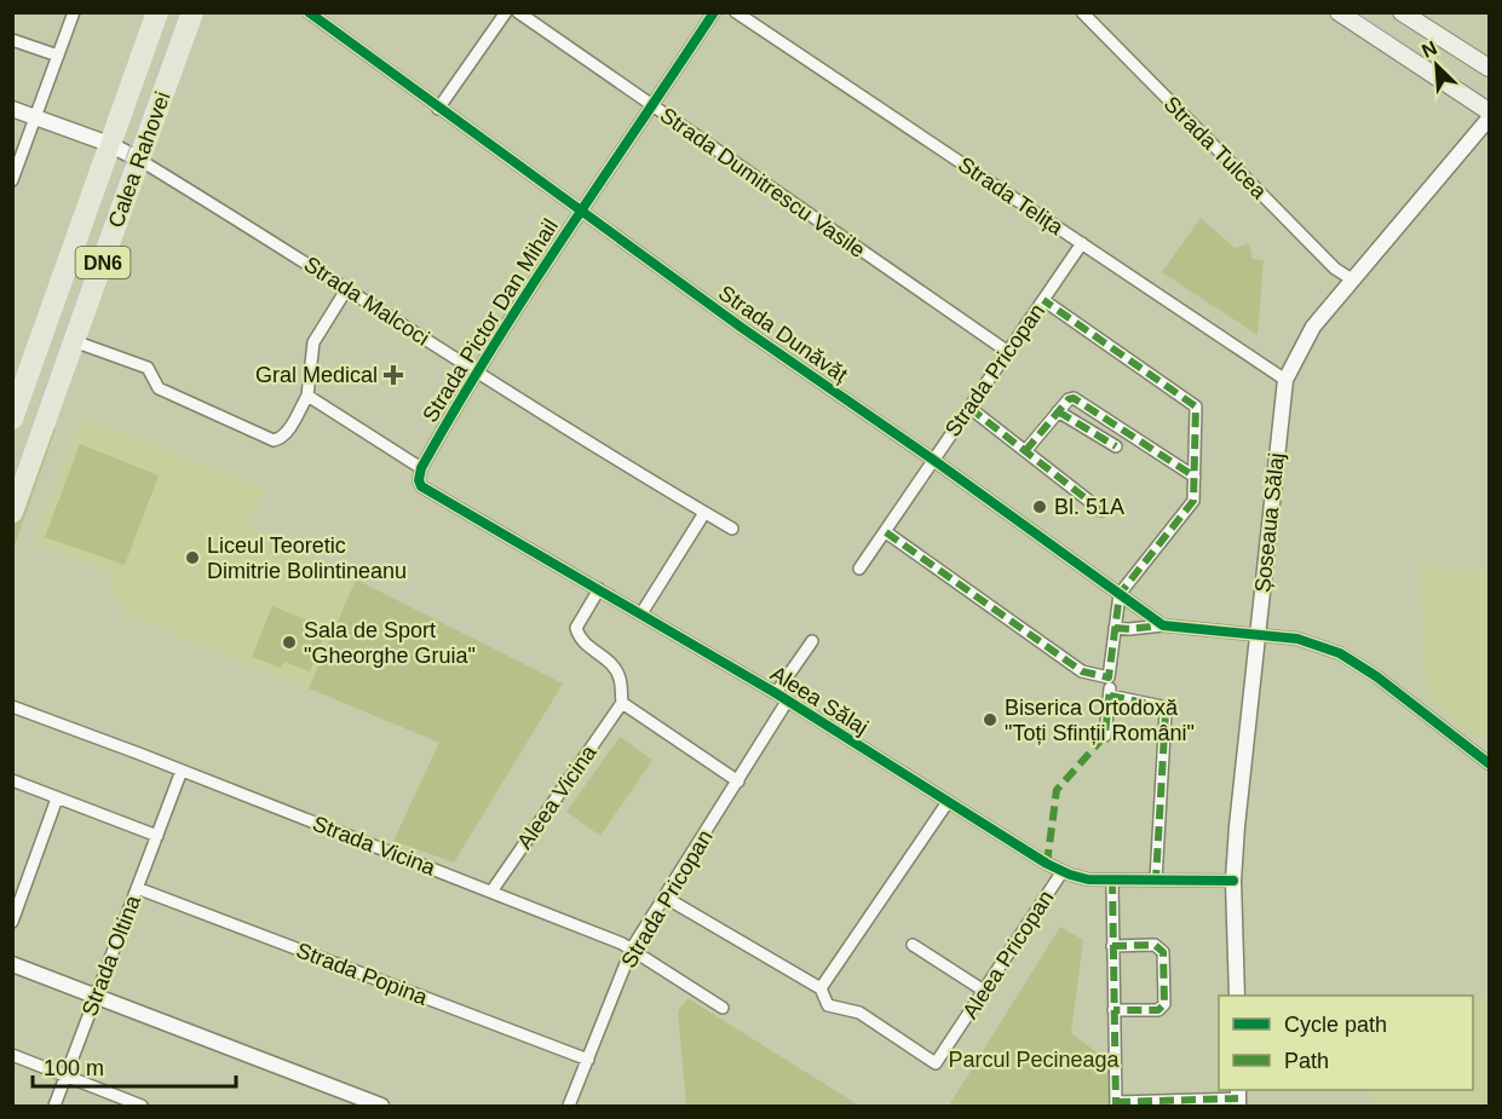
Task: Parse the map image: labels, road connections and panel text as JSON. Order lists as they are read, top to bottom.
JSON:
{
  "streets": {
    "main road": ["Calea Rahovei", "DN6"],
    "street": [
      "Strada Tulcea",
      "Strada Dumitrescu Vasile",
      "Strada Telița",
      "Strada Malcoci",
      "Strada Pictor Dan Mihail",
      "Strada Dunăvăț",
      "Strada Pricopan",
      "Șoseaua Sălaj",
      "Aleea Sălaj",
      "Aleea Vicina",
      "Strada Vicina",
      "Aleea Pricopan",
      "Strada Oltina",
      "Strada Popina"
    ]
  },
  "crossings": [
    ["Strada Tulcea", "Șoseaua Sălaj"],
    ["Calea Rahovei", "Strada Malcoci"],
    ["Strada Dumitrescu Vasile", "Strada Pictor Dan Mihail"],
    ["Strada Dumitrescu Vasile", "Strada Pricopan"],
    ["Strada Telița", "Strada Pricopan"],
    ["Strada Telița", "Șoseaua Sălaj"],
    ["Strada Malcoci", "Strada Pictor Dan Mihail"],
    ["Strada Pictor Dan Mihail", "Strada Dunăvăț"],
    ["Strada Pictor Dan Mihail", "Aleea Sălaj"],
    ["Strada Dunăvăț", "Strada Pricopan"],
    ["Strada Pricopan", "Aleea Sălaj"],
    ["Strada Pricopan", "Strada Vicina"],
    ["Strada Pricopan", "Aleea Pricopan"],
    ["Strada Pricopan", "Strada Popina"],
    ["Șoseaua Sălaj", "Aleea Sălaj"],
    ["Aleea Sălaj", "Aleea Pricopan"],
    ["Aleea Vicina", "Strada Vicina"],
    ["Strada Vicina", "Strada Oltina"],
    ["Strada Oltina", "Strada Popina"]
  ],
  "parks": ["Parcul Pecineaga"],
  "places": {
    "health": ["Gral Medical"],
    "other": [
      "Bl. 51A",
      "Liceul Teoretic Dimitrie Bolintineanu",
      "Sala de Sport \"Gheorghe Gruia\"",
      "Biserica Ortodoxă \"Toți Sfinții Români\""
    ]
  },
  "legend": ["Cycle path", "Path"],
  "scale_bar": "100 m",
  "north": "top left"
}
